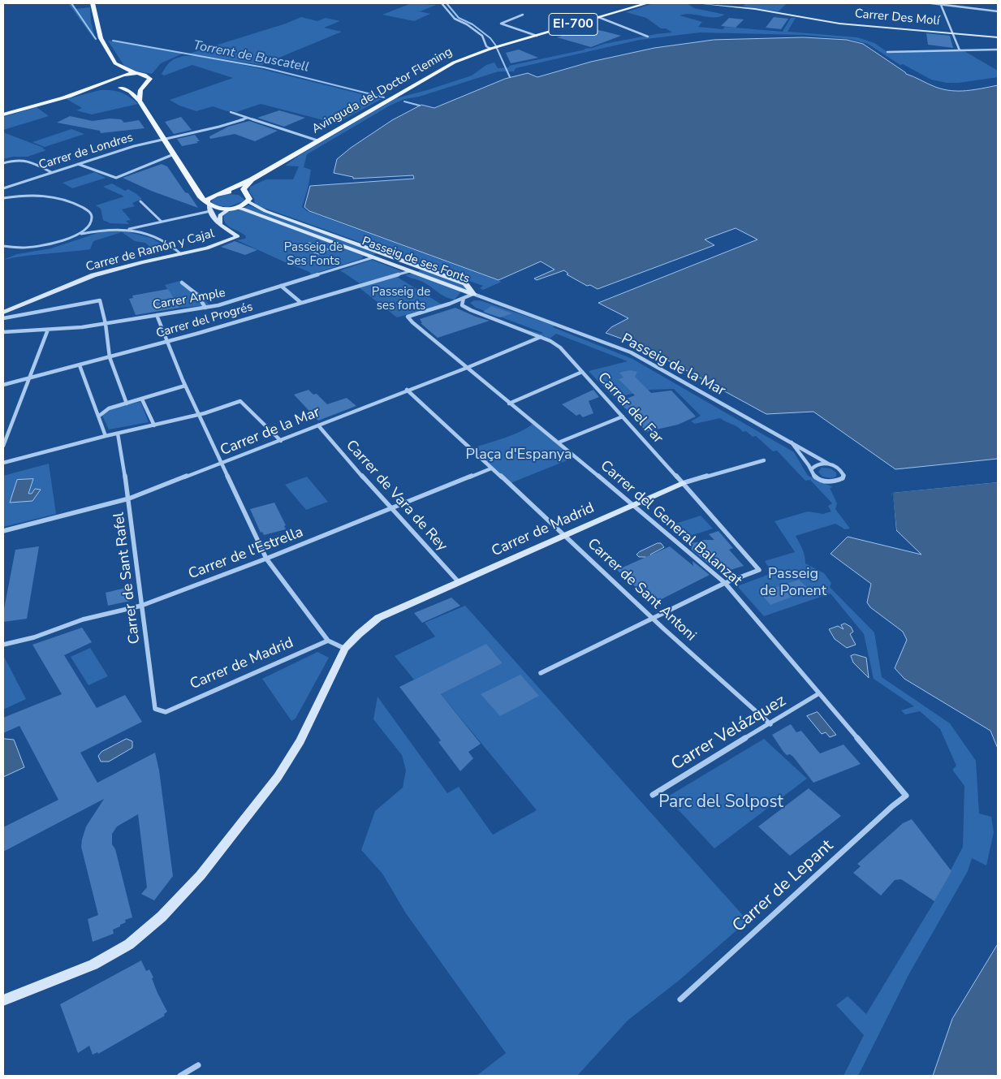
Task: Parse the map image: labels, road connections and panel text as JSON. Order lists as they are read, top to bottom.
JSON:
{
  "streets": {
    "main road": ["EI-700", "Avinguda del Doctor Fleming"],
    "street": [
      "Carrer Des Molí",
      "Carrer de Londres",
      "Carrer de Ramón y Cajal",
      "Passeig de ses Fonts",
      "Carrer Ample",
      "Carrer del Progrés",
      "Passeig de la Mar",
      "Carrer del Far",
      "Carrer de la Mar",
      "Carrer de Vara de Rey",
      "Carrer del General Balanzat",
      "Carrer de Madrid",
      "Carrer de l'Estrella",
      "Carrer de Sant Rafel",
      "Carrer de Sant Antoni",
      "Carrer Velázquez",
      "Carrer de Lepant"
    ]
  },
  "crossings": [
    ["Avinguda del Doctor Fleming", "Carrer de Ramón y Cajal"],
    ["Carrer de Ramón y Cajal", "Passeig de ses Fonts"],
    ["Passeig de ses Fonts", "Carrer Ample"],
    ["Passeig de ses Fonts", "Carrer del Progrés"],
    ["Passeig de ses Fonts", "Passeig de la Mar"],
    ["Carrer del Far", "Carrer de la Mar"],
    ["Carrer del Far", "Carrer del General Balanzat"],
    ["Carrer del Far", "Carrer de Madrid"],
    ["Carrer de la Mar", "Carrer de Vara de Rey"],
    ["Carrer de la Mar", "Carrer del General Balanzat"],
    ["Carrer de la Mar", "Carrer de Sant Rafel"],
    ["Carrer de la Mar", "Carrer de Sant Antoni"],
    ["Carrer de Vara de Rey", "Carrer de Madrid"],
    ["Carrer de Vara de Rey", "Carrer de l'Estrella"],
    ["Carrer del General Balanzat", "Carrer de Madrid"],
    ["Carrer del General Balanzat", "Carrer Velázquez"],
    ["Carrer del General Balanzat", "Carrer de Lepant"],
    ["Carrer de Madrid", "Carrer de Sant Rafel"],
    ["Carrer de Madrid", "Carrer de Sant Antoni"],
    ["Carrer de l'Estrella", "Carrer de Sant Rafel"],
    ["Carrer de l'Estrella", "Carrer de Sant Antoni"],
    ["Carrer de Sant Antoni", "Carrer Velázquez"]
  ],
  "water": ["Torrent de Buscatell"],
  "parks": [
    "Passeig de Ses Fonts",
    "Passeig de ses fonts",
    "Plaça d'Espanya",
    "Passeig de Ponent",
    "Parc del Solpost"
  ]
}
